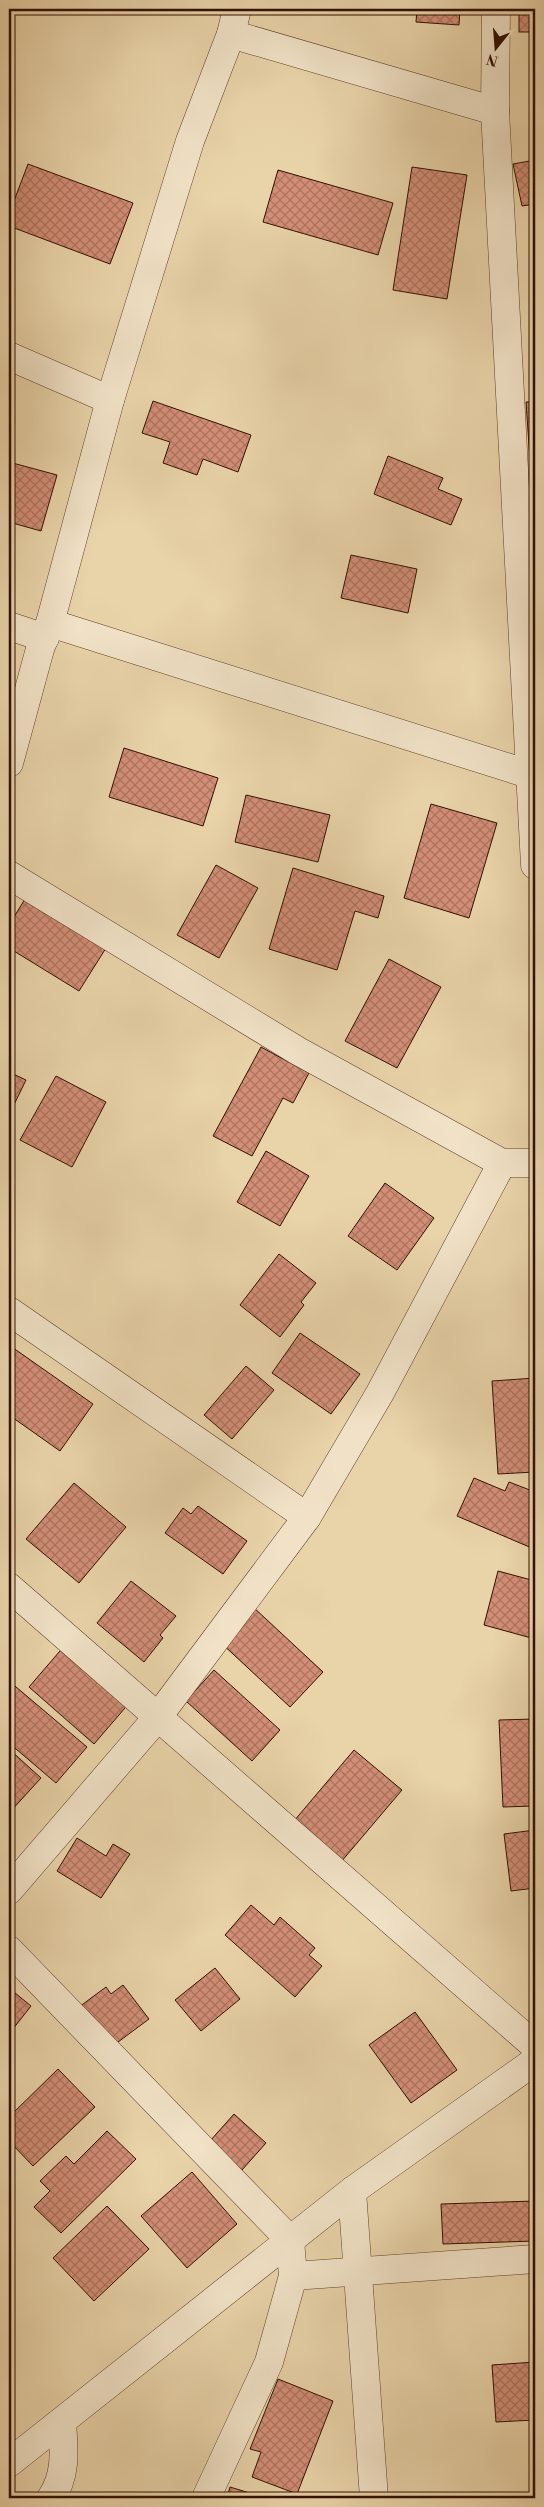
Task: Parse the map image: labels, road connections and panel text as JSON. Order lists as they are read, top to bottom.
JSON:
{
  "north": "bottom"
}
